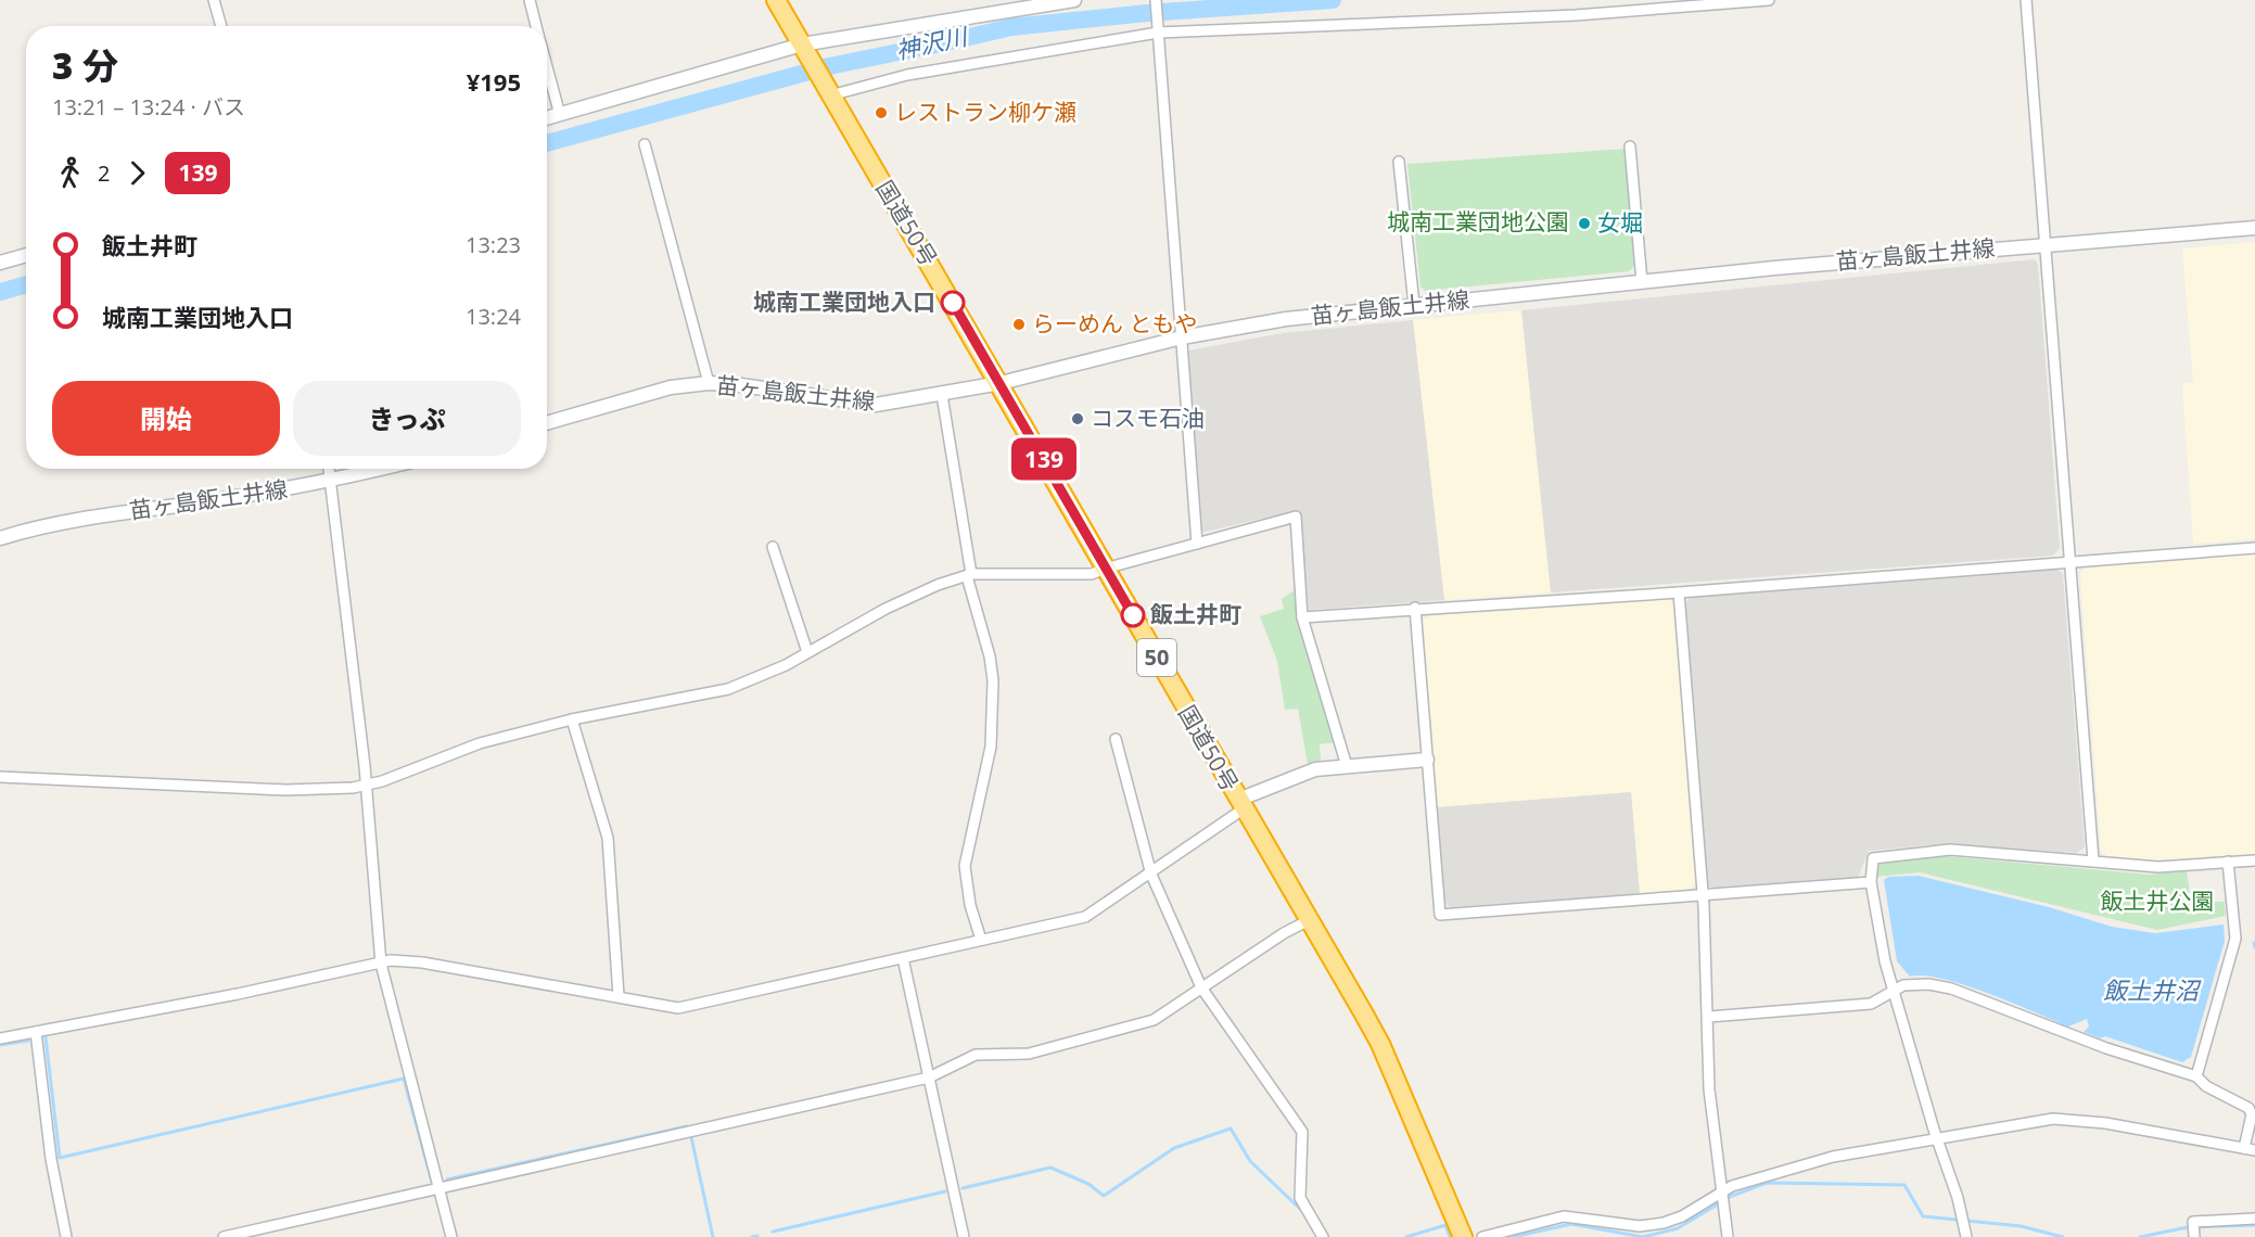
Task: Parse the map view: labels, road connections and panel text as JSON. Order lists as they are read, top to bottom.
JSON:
{
  "streets": {
    "highway": ["国道50号", "50"],
    "main road": ["苗ヶ島飯土井線"]
  },
  "crossings": [
    ["国道50号", "苗ヶ島飯土井線"]
  ],
  "water": ["神沢川", "飯土井沼"],
  "parks": ["城南工業団地公園", "飯土井公園"],
  "places": [
    "レストラン柳ケ瀬",
    "女堀",
    "城南工業団地入口",
    "らーめん ともや",
    "コスモ石油",
    "飯土井町"
  ],
  "lines": ["bus line 139"],
  "page": {
    "on_map": "139",
    "heading": ["3 分", "13:21 – 13:24 · バス", "¥195"],
    "legs": ["2", "139"],
    "list": [
      {
        "name": "飯土井町",
        "value": "13:23"
      },
      {
        "name": "城南工業団地入口",
        "value": "13:24"
      }
    ],
    "buttons": ["開始", "きっぷ"]
  }
}
